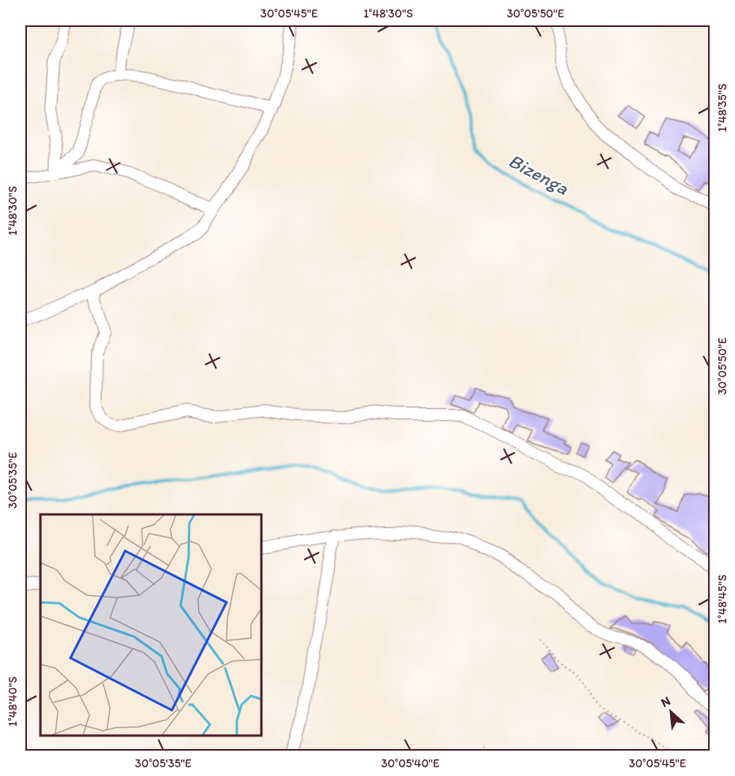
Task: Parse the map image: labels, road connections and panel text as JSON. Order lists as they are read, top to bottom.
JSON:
{
  "water": ["Bizenga"],
  "north": "top left",
  "coordinates": [
    "30°05'45\"E",
    "1°48'30\"S",
    "30°05'50\"E",
    "1°48'35\"S",
    "30°05'35\"E",
    "1°48'45\"S",
    "1°48'40\"S",
    "30°05'40\"E"
  ]
}
